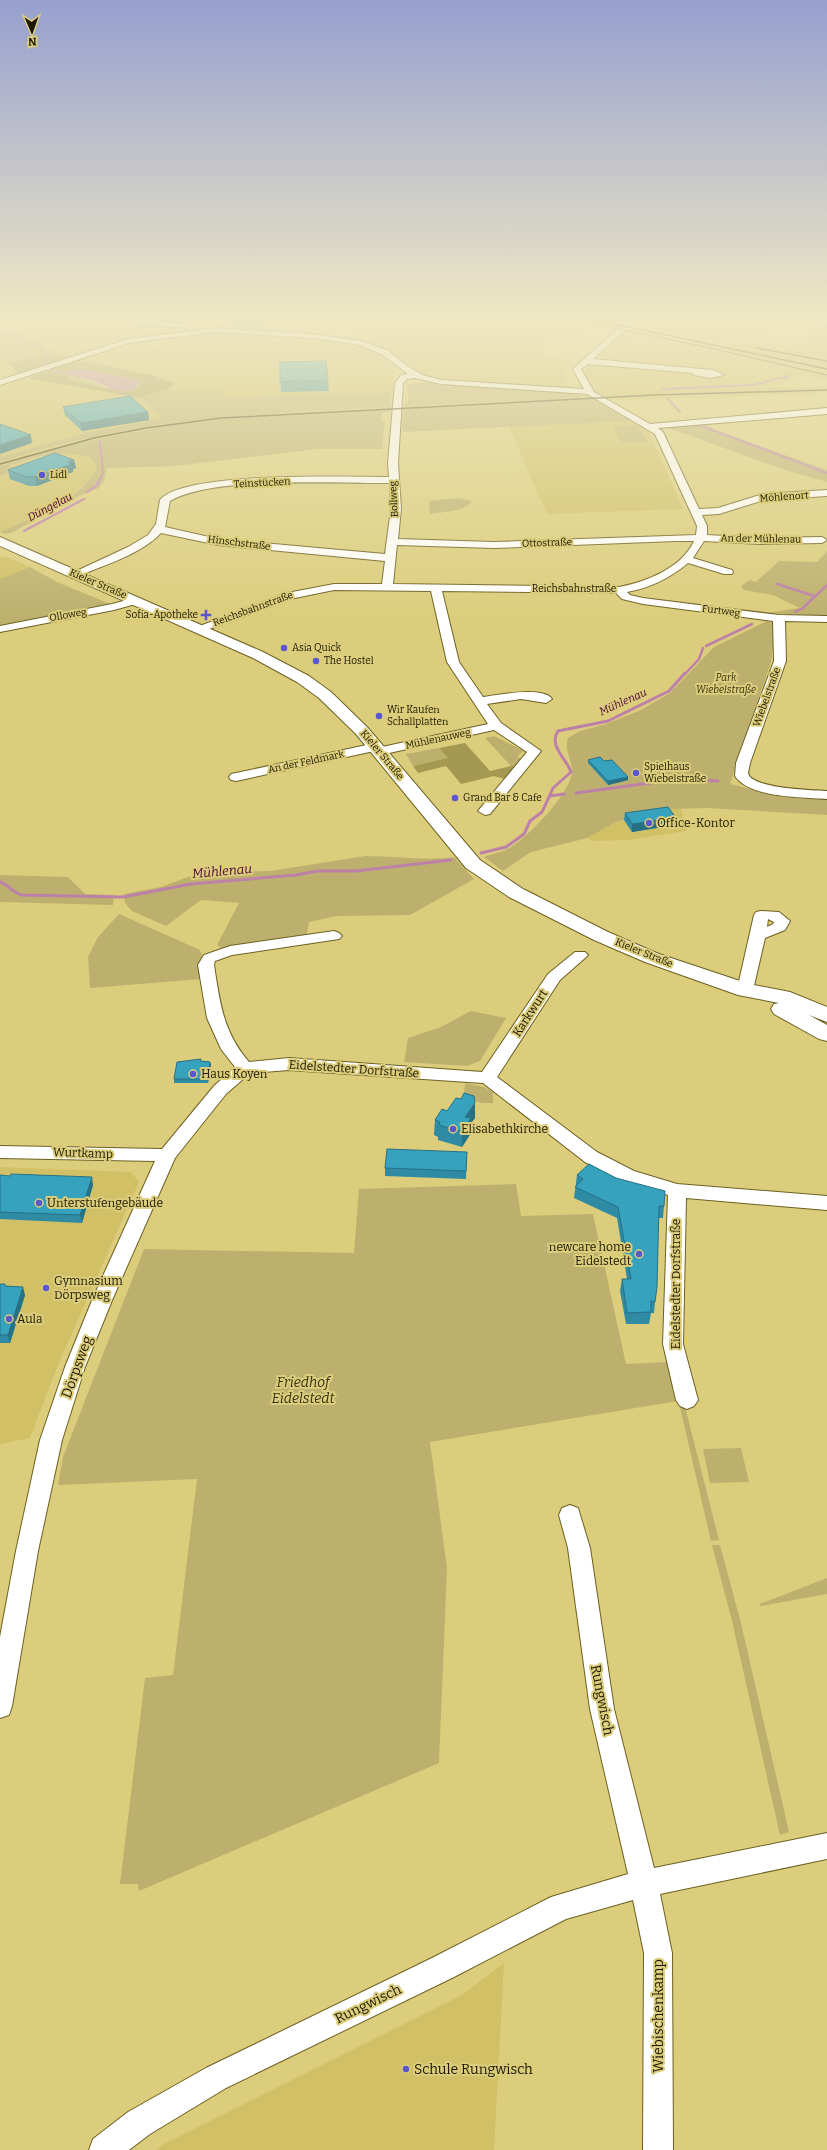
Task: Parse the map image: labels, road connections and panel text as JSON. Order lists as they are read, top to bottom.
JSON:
{
  "streets": {
    "main road": ["Kieler Straße"],
    "street": [
      "Teinstücken",
      "Möhlenort",
      "Bollweg",
      "An der Mühlenau",
      "Hinschstraße",
      "Ottostraße",
      "Reichsbahnstraße",
      "Furtweg",
      "Olloweg",
      "Wiebelstraße",
      "Mühlenauweg",
      "An der Feldmark",
      "Karkwurt",
      "Eidelstedter Dorfstraße",
      "Wurtkamp",
      "Dörpsweg",
      "Rungwisch",
      "Wiebischenkamp"
    ]
  },
  "crossings": [
    ["Teinstücken", "Bollweg"],
    ["Teinstücken", "Hinschstraße"],
    ["Bollweg", "Hinschstraße"],
    ["Bollweg", "Ottostraße"],
    ["Bollweg", "Reichsbahnstraße"],
    ["An der Mühlenau", "Ottostraße"],
    ["An der Mühlenau", "Reichsbahnstraße"],
    ["Ottostraße", "Reichsbahnstraße"],
    ["Kieler Straße", "Reichsbahnstraße"],
    ["Kieler Straße", "Olloweg"],
    ["Kieler Straße", "Mühlenauweg"],
    ["Kieler Straße", "An der Feldmark"],
    ["Reichsbahnstraße", "Furtweg"],
    ["Furtweg", "Wiebelstraße"],
    ["Mühlenauweg", "An der Feldmark"],
    ["Karkwurt", "Eidelstedter Dorfstraße"],
    ["Eidelstedter Dorfstraße", "Dörpsweg"],
    ["Wurtkamp", "Dörpsweg"],
    ["Rungwisch", "Wiebischenkamp"]
  ],
  "water": ["Düngelau", "Mühlenau"],
  "parks": ["Park Wiebelstraße", "Friedhof Eidelstedt"],
  "places": {
    "other": [
      "Lidl",
      "Asia Quick",
      "The Hostel",
      "Wir Kaufen Schallplatten",
      "Spielhaus Wiebelstraße",
      "Grand Bar & Cafe",
      "Office-Kontor",
      "Haus Koyen",
      "Elisabethkirche",
      "Unterstufengebäude",
      "newcare home Eidelstedt",
      "Gymnasium Dörpsweg",
      "Aula",
      "Schule Rungwisch"
    ],
    "health": ["Sofia-Apotheke"]
  },
  "north": "bottom"
}
